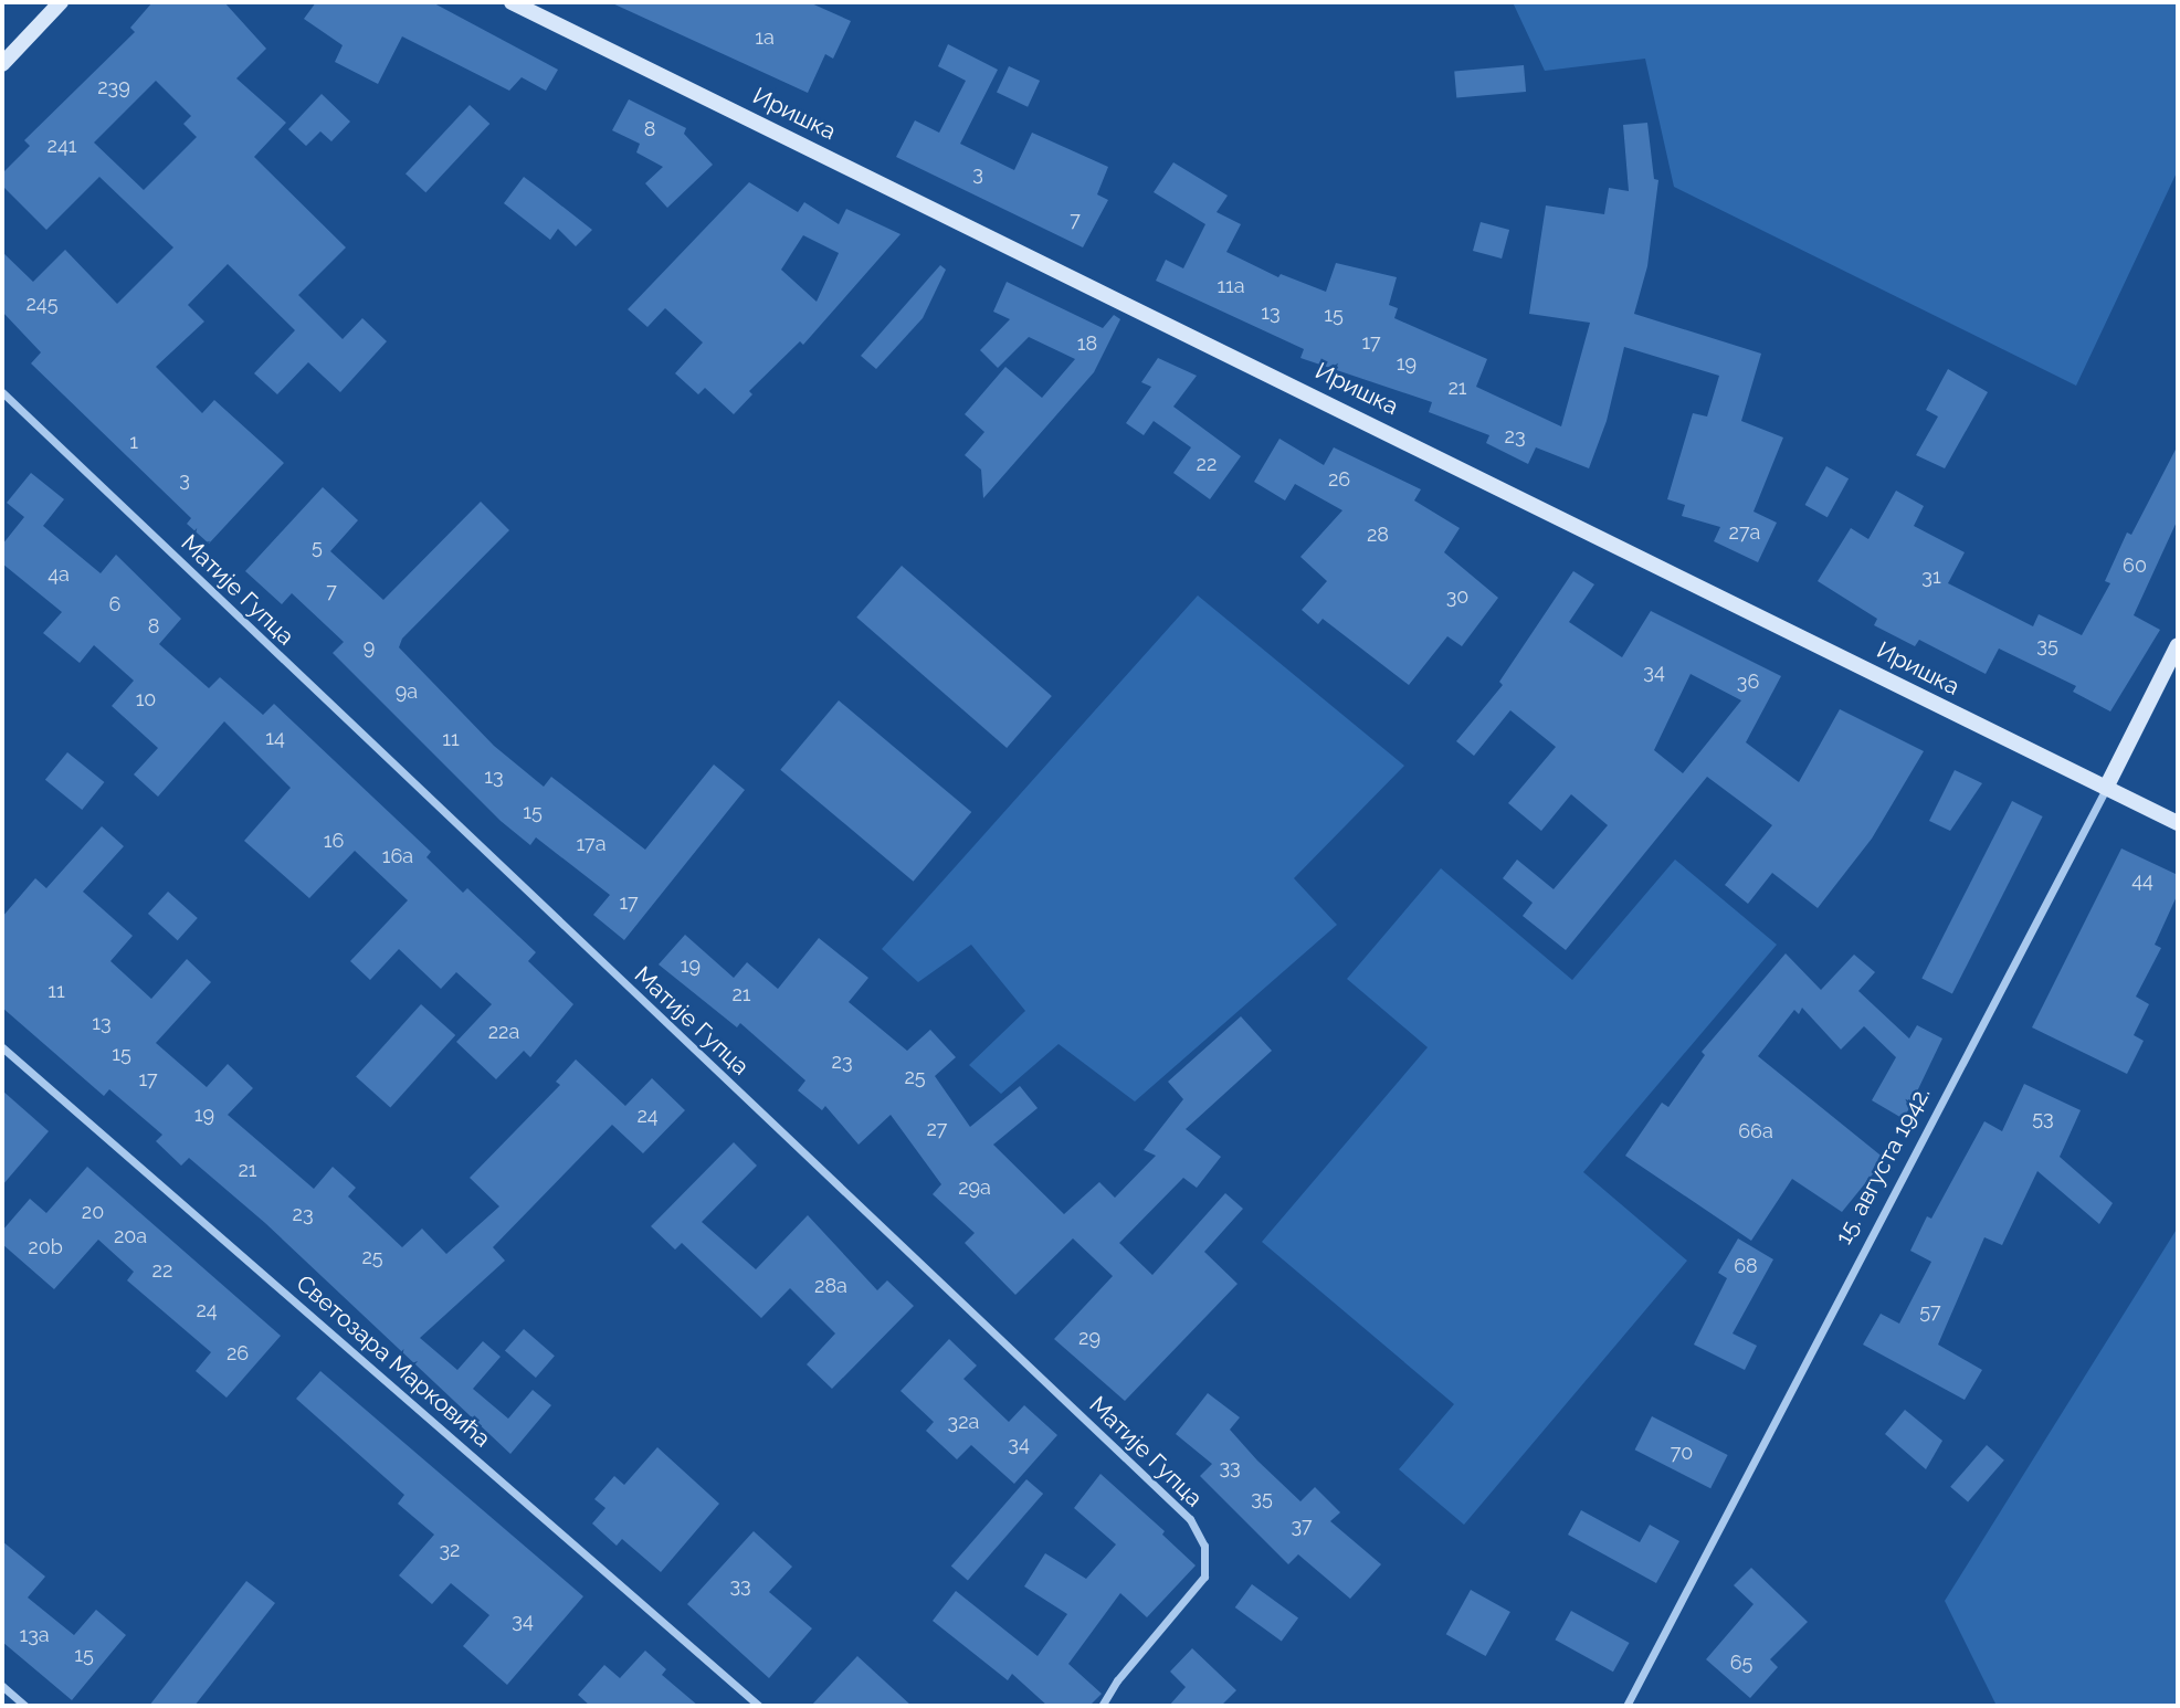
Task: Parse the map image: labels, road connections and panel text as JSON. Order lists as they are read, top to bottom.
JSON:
{
  "streets": {
    "street": [
      "Иришка",
      "Матије Гупца",
      "15. августа 1942.",
      "Светозара Марковића"
    ]
  },
  "crossings": [
    ["Иришка", "15. августа 1942."]
  ],
  "house_numbers": [
    "1a",
    "239",
    "8",
    "241",
    "3",
    "7",
    "11a",
    "245",
    "13",
    "15",
    "17",
    "18",
    "19",
    "21",
    "23",
    "1",
    "22",
    "3",
    "26",
    "27a",
    "28",
    "5",
    "60",
    "4a",
    "31",
    "7",
    "30",
    "6",
    "8",
    "35",
    "9",
    "34",
    "36",
    "9a",
    "10",
    "14",
    "11",
    "13",
    "15",
    "16",
    "17a",
    "16a",
    "44",
    "17",
    "19",
    "11",
    "21",
    "13",
    "22a",
    "15",
    "23",
    "25",
    "17",
    "19",
    "24",
    "53",
    "27",
    "66a",
    "21",
    "29a",
    "20",
    "23",
    "20a",
    "20b",
    "25",
    "68",
    "22",
    "28a",
    "24",
    "57",
    "29",
    "26",
    "32a",
    "34",
    "70",
    "33",
    "35",
    "37",
    "32",
    "33",
    "34",
    "13a",
    "15",
    "65"
  ]
}
